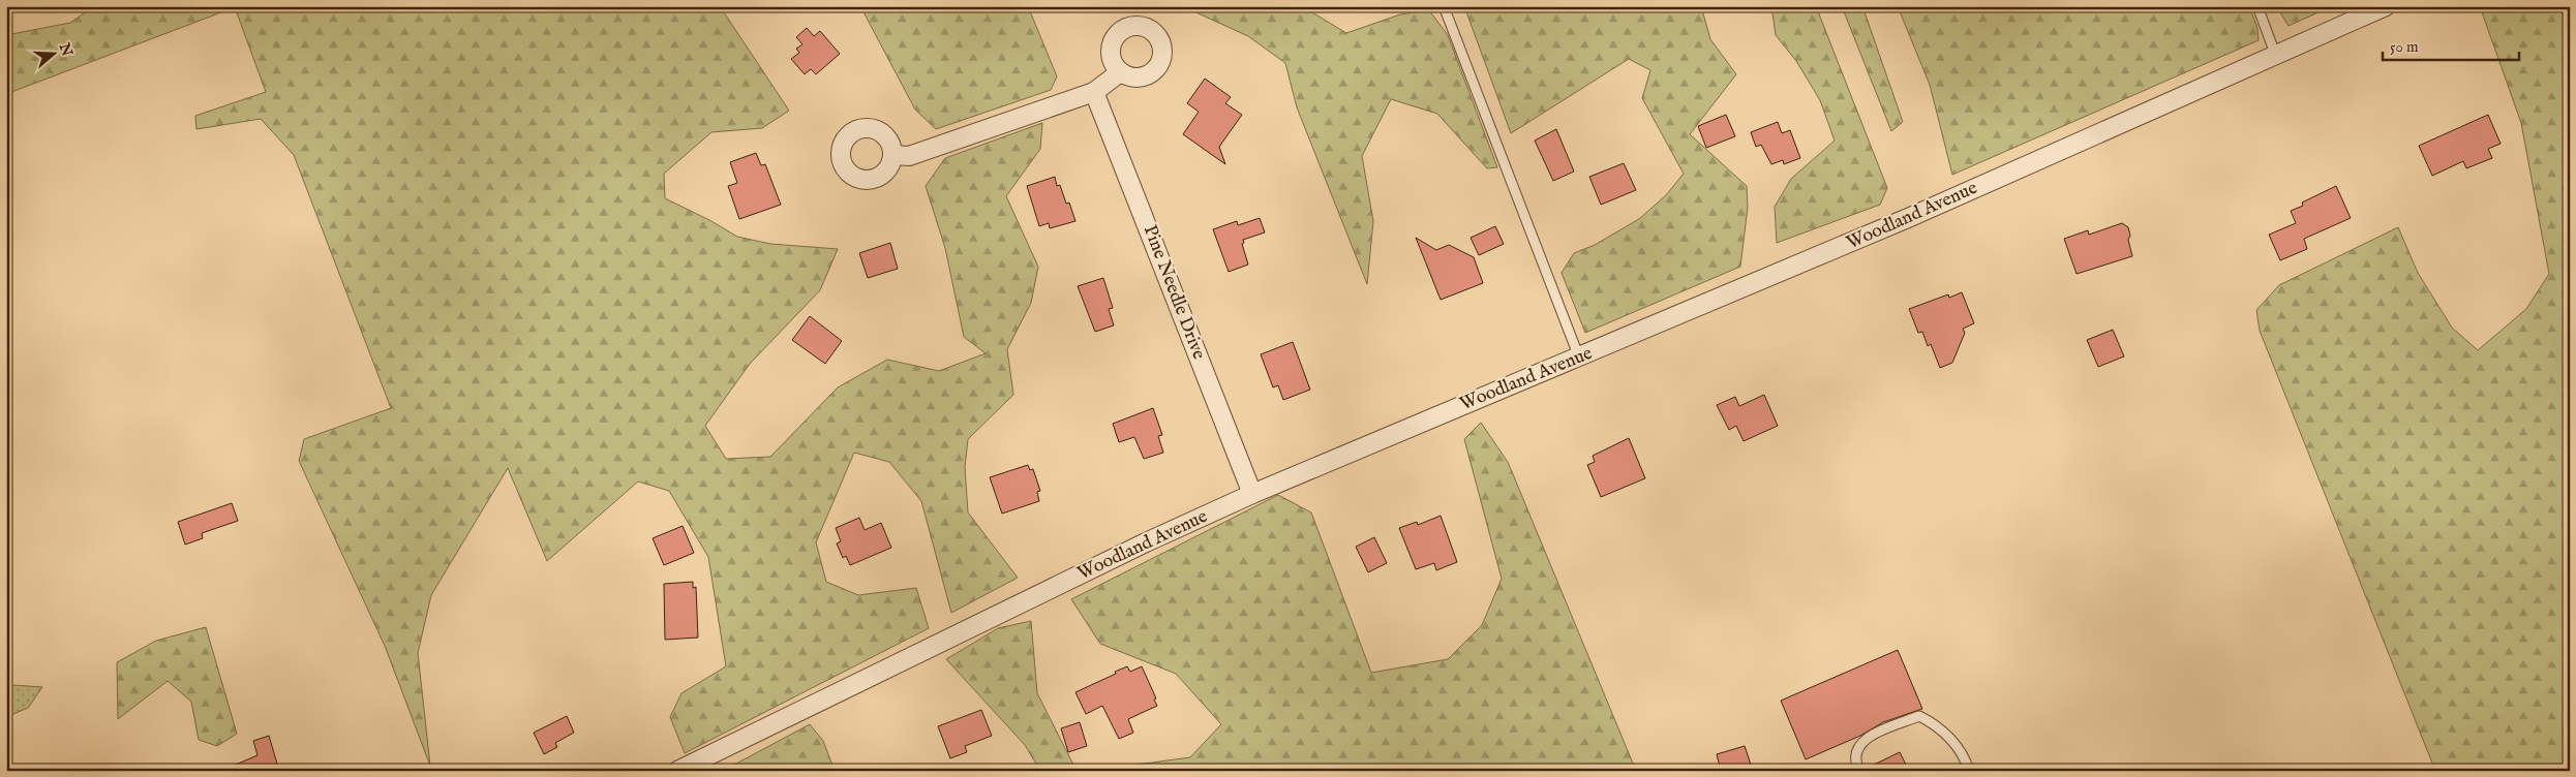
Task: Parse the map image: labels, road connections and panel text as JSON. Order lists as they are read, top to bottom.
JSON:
{
  "streets": {
    "street": ["Woodland Avenue", "Pine Needle Drive"]
  },
  "crossings": [
    ["Woodland Avenue", "Pine Needle Drive"]
  ],
  "scale_bar": "50 m",
  "north": "right"
}
